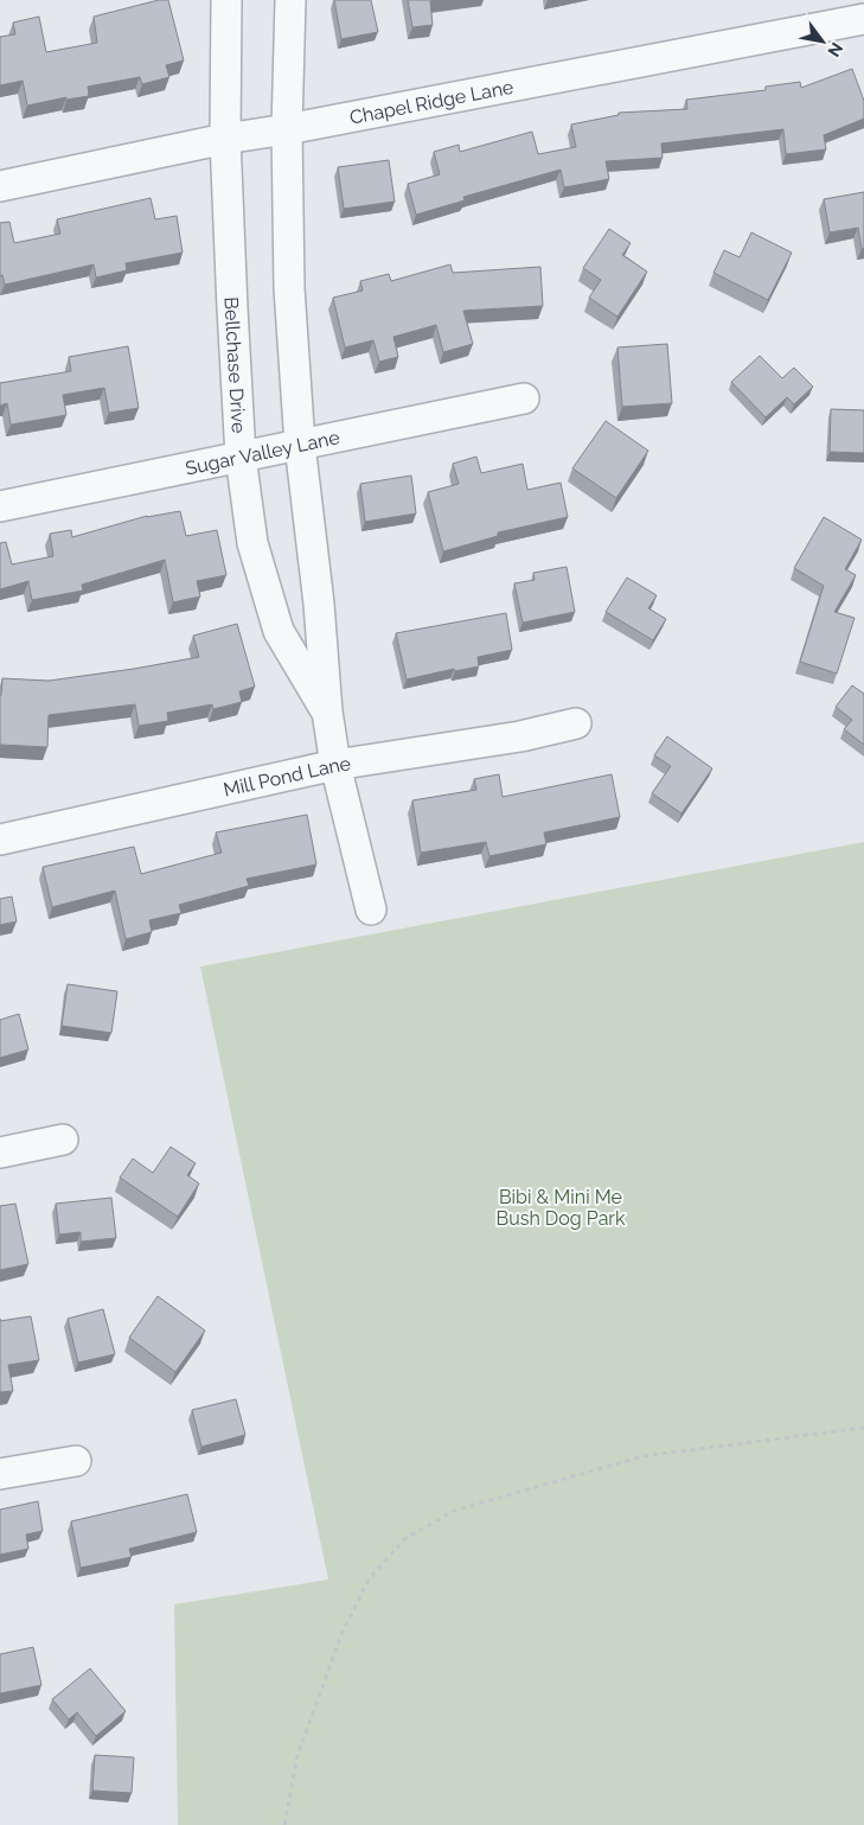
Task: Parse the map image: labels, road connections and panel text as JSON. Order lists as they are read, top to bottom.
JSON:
{
  "streets": {
    "street": [
      "Chapel Ridge Lane",
      "Bellchase Drive",
      "Sugar Valley Lane",
      "Mill Pond Lane"
    ]
  },
  "crossings": [
    ["Chapel Ridge Lane", "Bellchase Drive"],
    ["Bellchase Drive", "Sugar Valley Lane"],
    ["Bellchase Drive", "Mill Pond Lane"]
  ],
  "parks": ["Bibi & Mini Me Bush Dog Park"],
  "north": "bottom right"
}
